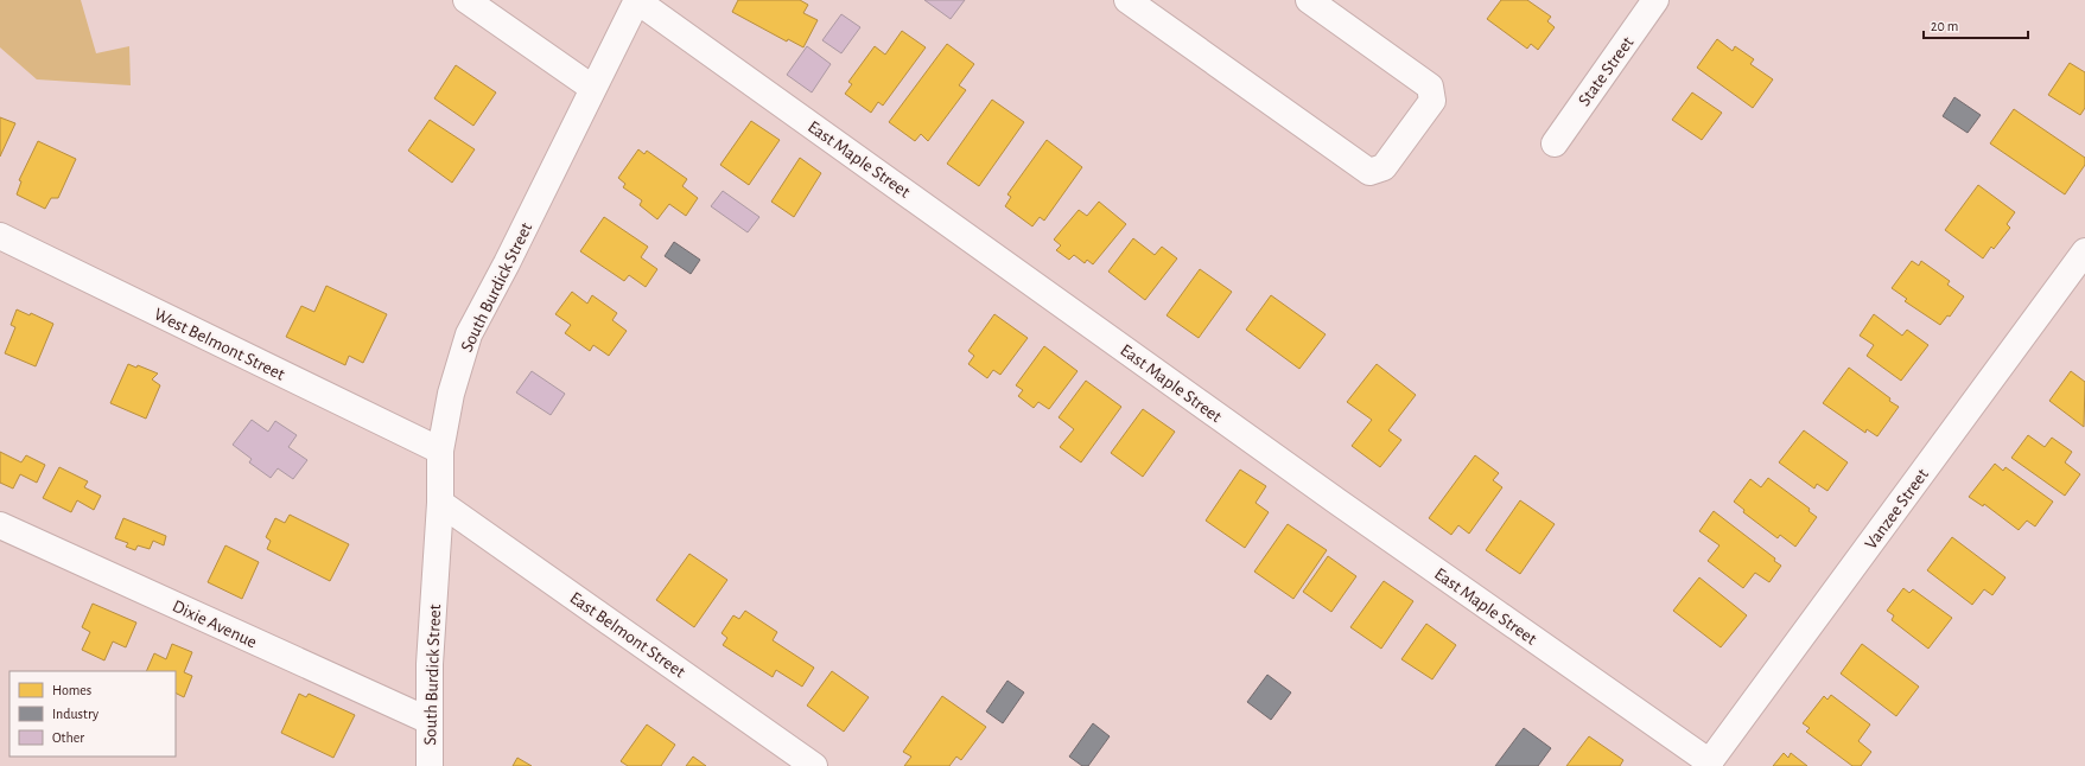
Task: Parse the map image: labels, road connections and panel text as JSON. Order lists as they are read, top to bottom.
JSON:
{
  "streets": {
    "street": [
      "State Street",
      "East Maple Street",
      "South Burdick Street",
      "West Belmont Street",
      "Vanzee Street",
      "Dixie Avenue",
      "East Belmont Street"
    ]
  },
  "crossings": [
    ["East Maple Street", "South Burdick Street"],
    ["East Maple Street", "Vanzee Street"],
    ["South Burdick Street", "West Belmont Street"],
    ["South Burdick Street", "Dixie Avenue"],
    ["South Burdick Street", "East Belmont Street"]
  ],
  "legend": ["Homes", "Industry", "Other"],
  "scale_bar": "20 m"
}
